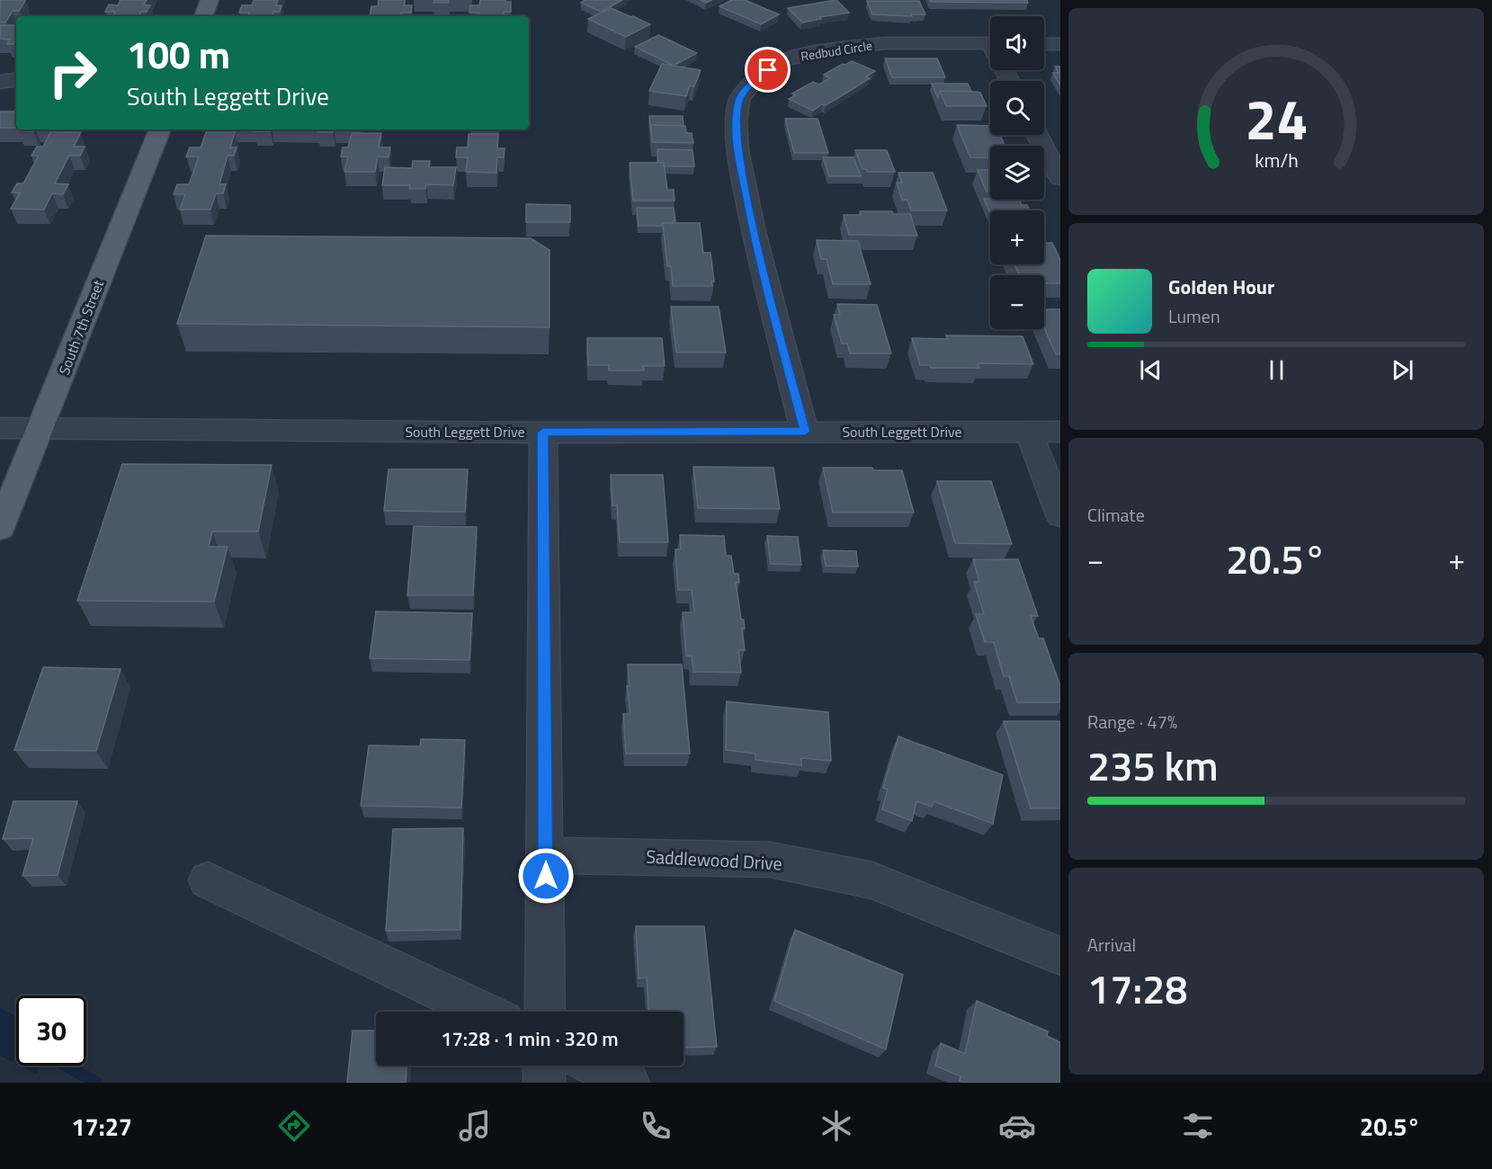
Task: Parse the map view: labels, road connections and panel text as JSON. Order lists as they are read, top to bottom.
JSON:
{
  "streets": {
    "main road": ["South 7th Street"],
    "street": ["Redbud Circle", "South Leggett Drive", "Saddlewood Drive"]
  },
  "crossings": [
    ["Redbud Circle", "South Leggett Drive"],
    ["South 7th Street", "South Leggett Drive"]
  ],
  "page": {
    "map_buttons": ["+", "−"],
    "turn": ["100 m", "South Leggett Drive"],
    "song": ["Golden Hour", "Lumen"],
    "tile": [
      "Climate",
      ["Range · 47%", "235 km"],
      ["Arrival", "17:28"]
    ],
    "heat": ["−", "20.5°", "+"],
    "limit": "30",
    "trip": "17:28 · 1 min · 320 m",
    "tabs": ["17:27", "20.5°"],
    "gauge": ["24", "km/h"]
  }
}
